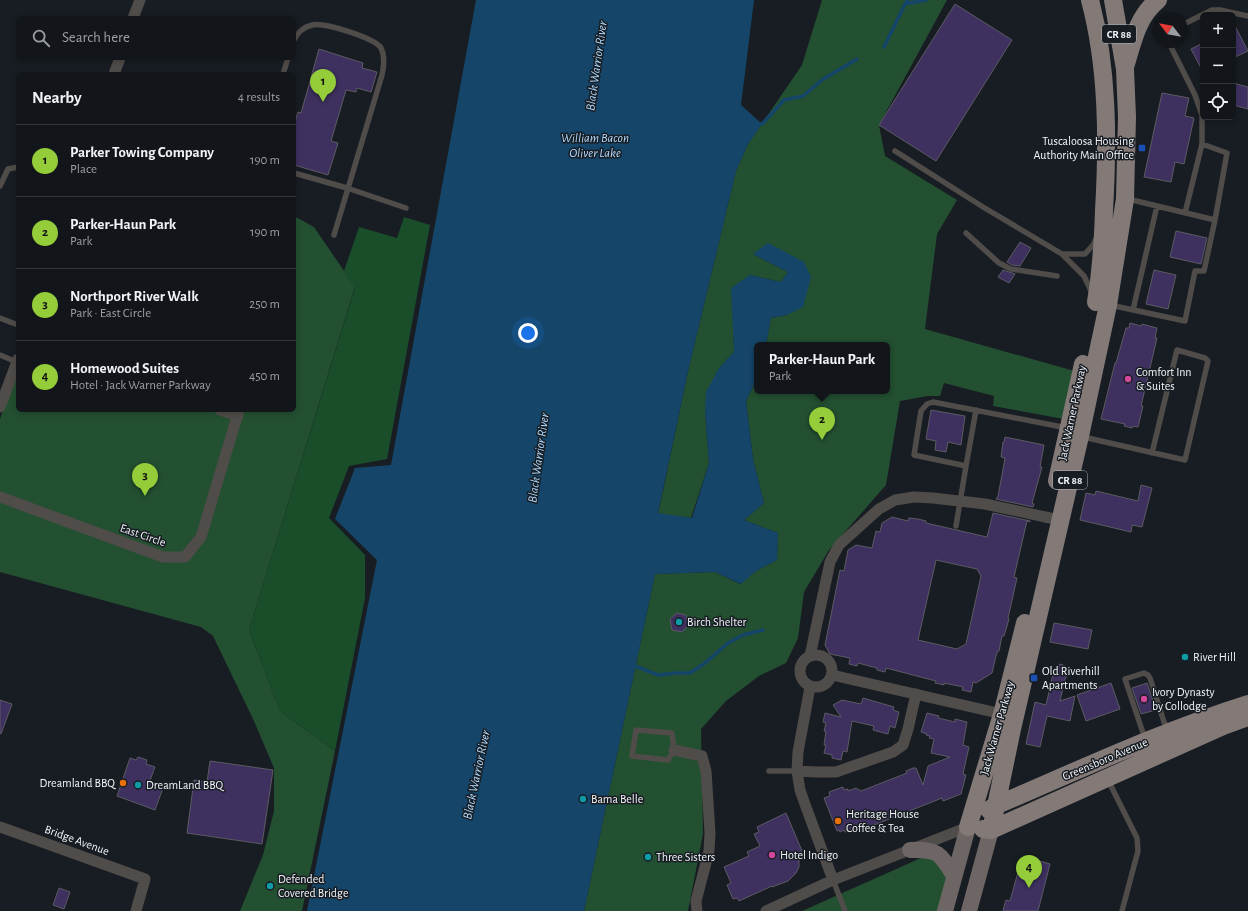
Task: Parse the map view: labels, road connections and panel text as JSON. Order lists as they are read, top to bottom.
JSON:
{
  "streets": {
    "main road": ["CR 88", "Jack Warner Parkway", "Greensboro Avenue"],
    "street": ["East Circle", "Bridge Avenue"]
  },
  "crossings": [
    ["CR 88", "Jack Warner Parkway"],
    ["CR 88", "Greensboro Avenue"],
    ["Jack Warner Parkway", "Greensboro Avenue"]
  ],
  "water": ["Black Warrior River", "William Bacon Oliver Lake"],
  "places": {
    "transit": ["Tuscaloosa Housing Authority Main Office", "Old Riverhill Apartments"],
    "other": [
      "Comfort Inn & Suites",
      "Birch Shelter",
      "River Hill",
      "Ivory Dynasty by Collodge",
      "Dreamland BBQ",
      "DreamLand BBQ",
      "Bama Belle",
      "Heritage House Coffee & Tea",
      "Hotel Indigo",
      "Three Sisters",
      "Defended Covered Bridge"
    ]
  },
  "north": "top left",
  "page": {
    "map_buttons": ["+", "−"],
    "search": "Search here",
    "pins": [
      "1",
      "2",
      "3",
      "4"
    ],
    "heading": ["Nearby", "4 results"],
    "list": [
      {
        "mark": "1",
        "name": "Parker Towing Company",
        "note": "Place",
        "value": "190 m"
      },
      {
        "mark": "2",
        "name": "Parker-Haun Park",
        "note": "Park",
        "value": "190 m"
      },
      {
        "mark": "3",
        "name": "Northport River Walk",
        "note": "Park · East Circle",
        "value": "250 m"
      },
      {
        "mark": "4",
        "name": "Homewood Suites",
        "note": "Hotel · Jack Warner Parkway",
        "value": "450 m"
      }
    ],
    "popup": ["Parker-Haun Park", "Park"]
  }
}
